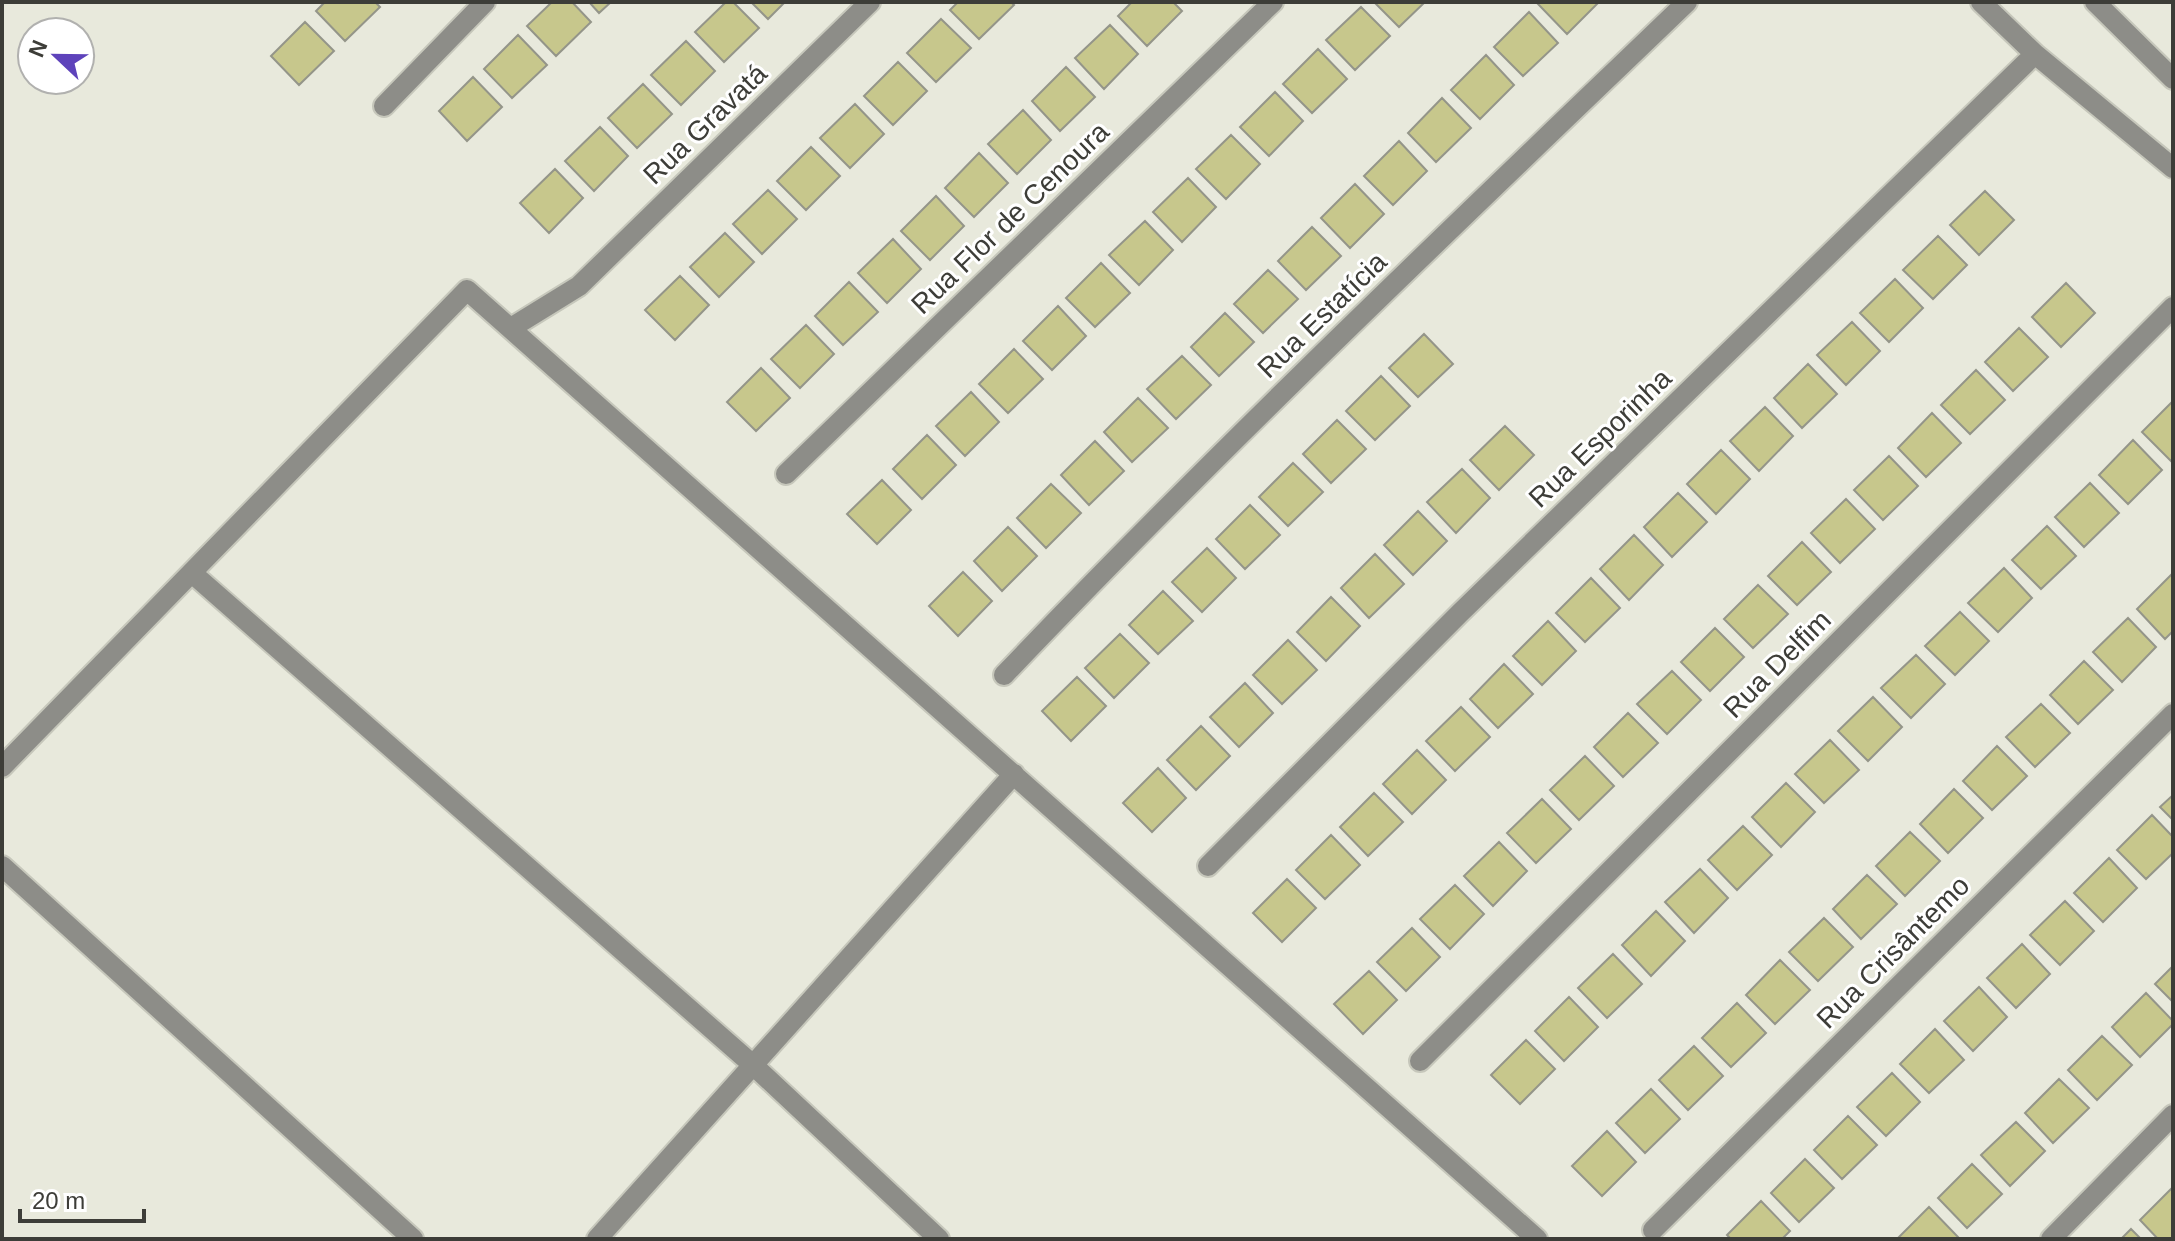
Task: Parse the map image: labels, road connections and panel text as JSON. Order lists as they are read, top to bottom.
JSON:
{
  "streets": {
    "street": [
      "Rua Gravatá",
      "Rua Flor de Cenoura",
      "Rua Estatícia",
      "Rua Esporinha",
      "Rua Delfim",
      "Rua Crisântemo"
    ]
  },
  "scale_bar": "20 m",
  "north": "left"
}
